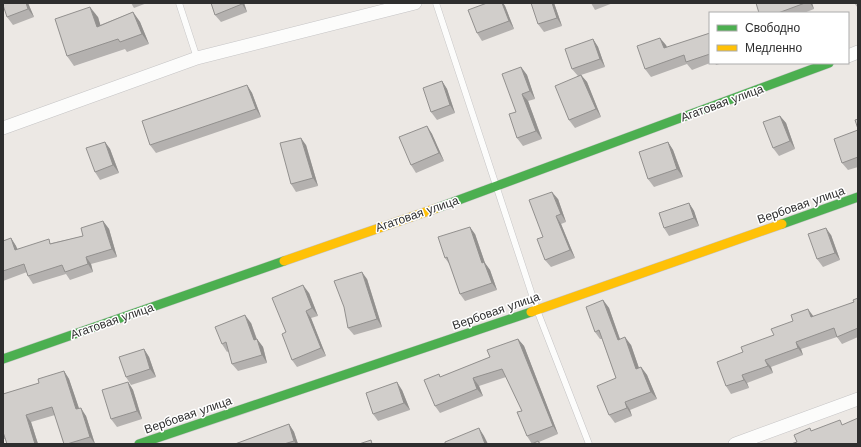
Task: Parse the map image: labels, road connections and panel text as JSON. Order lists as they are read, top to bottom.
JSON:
{
  "streets": {
    "street": ["Агатовая улица", "Вербовая улица"]
  },
  "legend": ["Свободно", "Медленно"]
}
